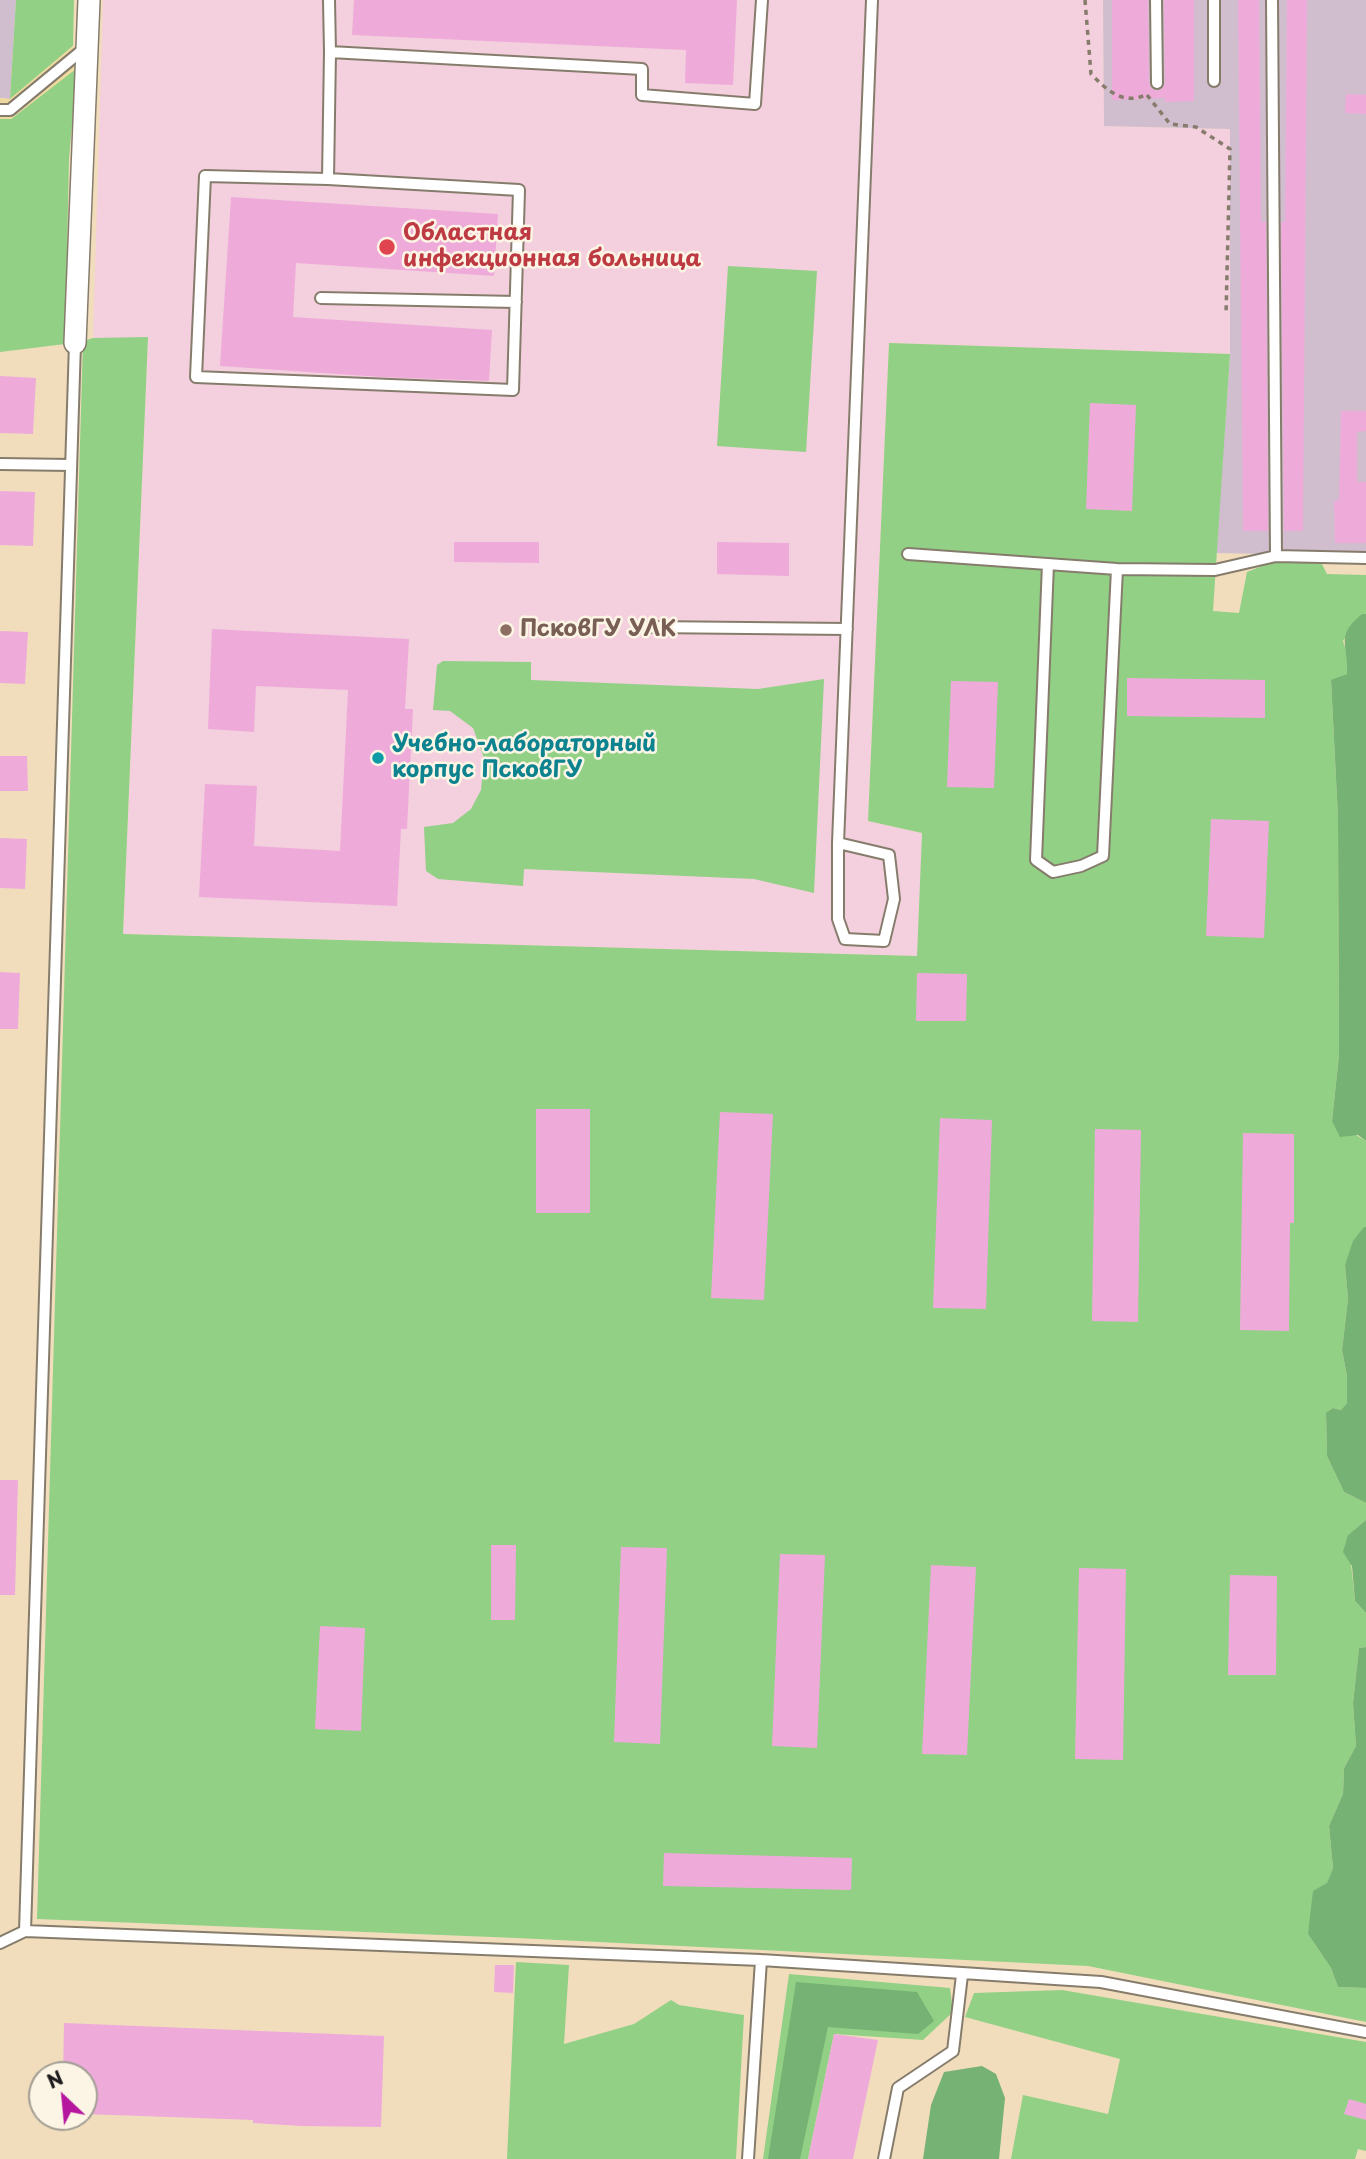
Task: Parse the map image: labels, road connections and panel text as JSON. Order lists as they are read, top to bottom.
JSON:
{
  "places": ["Областная инфекционная больница", "ПсковГУ УЛК", "Учебно-лабораторный корпус ПсковГУ"],
  "north": "top left"
}
